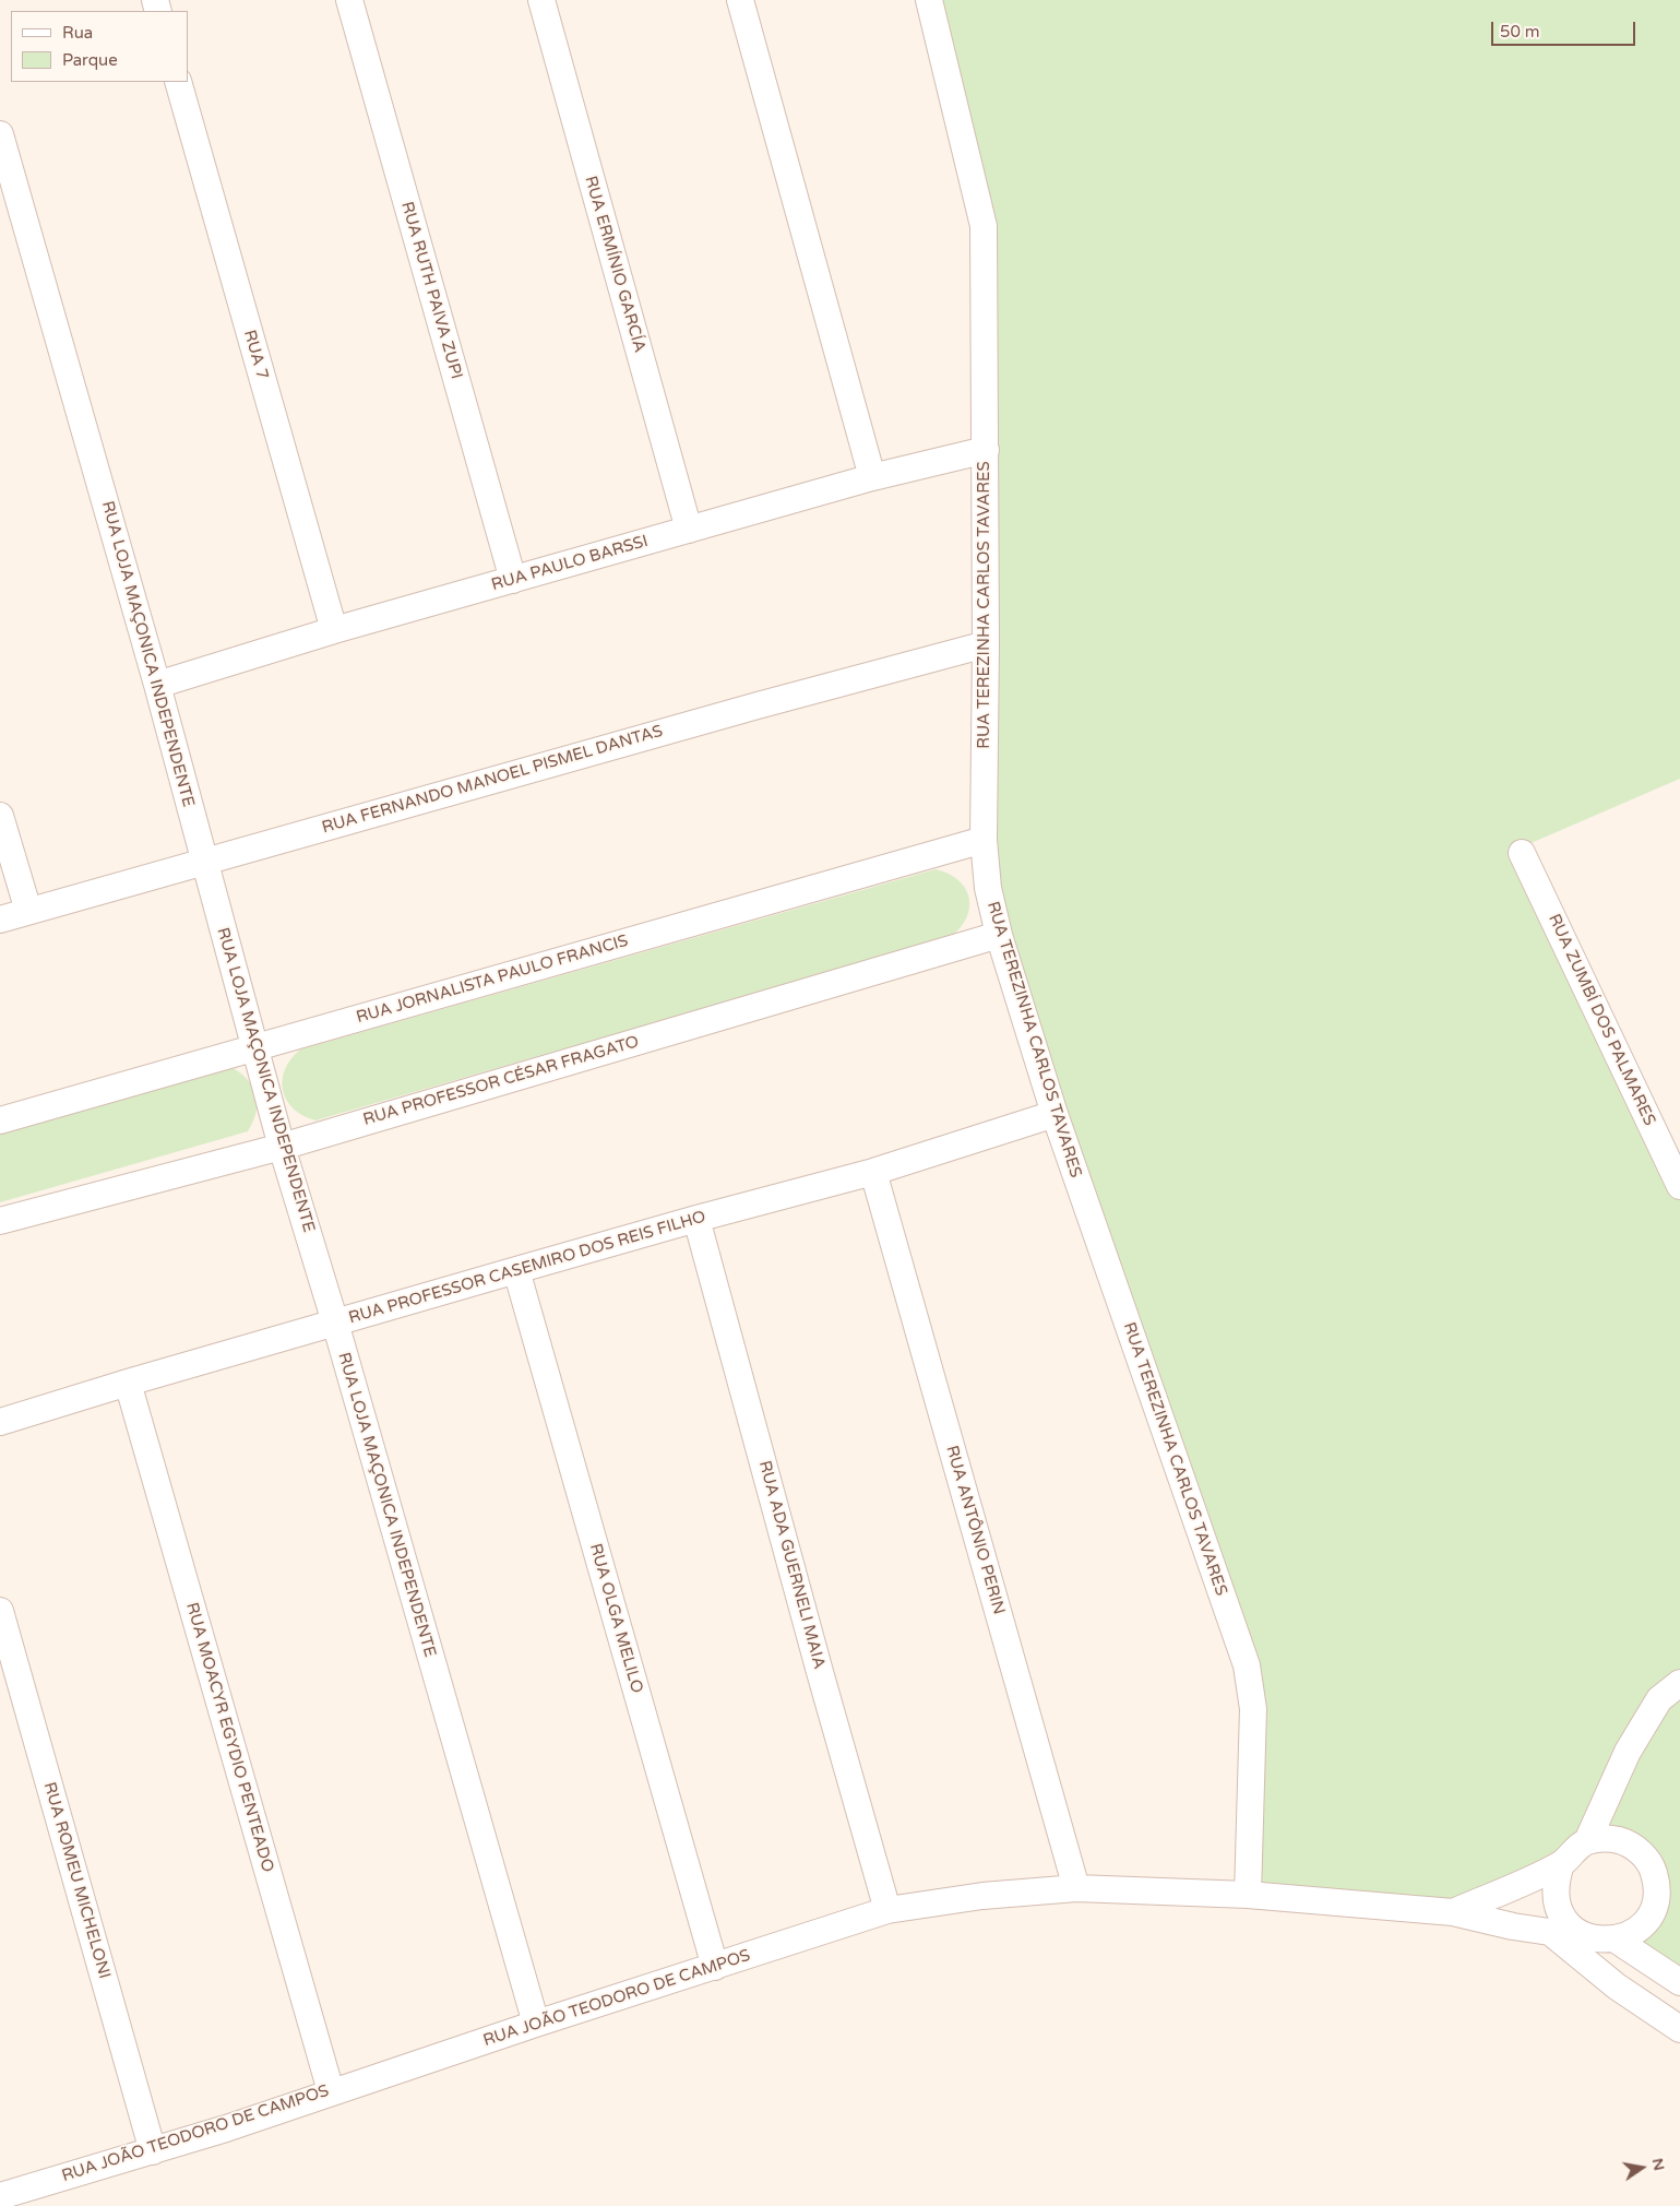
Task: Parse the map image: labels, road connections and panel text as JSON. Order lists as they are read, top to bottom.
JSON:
{
  "streets": {
    "street": [
      "RUA ERMÍNIO GARCÍA",
      "RUA RUTH PAIVA ZUPI",
      "RUA 7",
      "RUA PAULO BARSSI",
      "RUA TEREZINHA CARLOS TAVARES",
      "RUA LOJA MAÇONICA INDEPENDENTE",
      "RUA FERNANDO MANOEL PISMEL DANTAS",
      "RUA JORNALISTA PAULO FRANCIS",
      "RUA ZUMBÍ DOS PALMARES",
      "RUA PROFESSOR CÉSAR FRAGATO",
      "RUA PROFESSOR CASEMIRO DOS REIS FILHO",
      "RUA ANTÔNIO PERIN",
      "RUA ADA GUERNELI MAIA",
      "RUA OLGA MELILO",
      "RUA MOACYR EGYDIO PENTEADO",
      "RUA ROMEU MICHELONI",
      "RUA JOÃO TEODORO DE CAMPOS"
    ]
  },
  "crossings": [
    ["RUA ERMÍNIO GARCÍA", "RUA PAULO BARSSI"],
    ["RUA RUTH PAIVA ZUPI", "RUA PAULO BARSSI"],
    ["RUA 7", "RUA PAULO BARSSI"],
    ["RUA PAULO BARSSI", "RUA TEREZINHA CARLOS TAVARES"],
    ["RUA PAULO BARSSI", "RUA LOJA MAÇONICA INDEPENDENTE"],
    ["RUA TEREZINHA CARLOS TAVARES", "RUA FERNANDO MANOEL PISMEL DANTAS"],
    ["RUA TEREZINHA CARLOS TAVARES", "RUA JORNALISTA PAULO FRANCIS"],
    ["RUA TEREZINHA CARLOS TAVARES", "RUA PROFESSOR CÉSAR FRAGATO"],
    ["RUA TEREZINHA CARLOS TAVARES", "RUA PROFESSOR CASEMIRO DOS REIS FILHO"],
    ["RUA TEREZINHA CARLOS TAVARES", "RUA JOÃO TEODORO DE CAMPOS"],
    ["RUA LOJA MAÇONICA INDEPENDENTE", "RUA FERNANDO MANOEL PISMEL DANTAS"],
    ["RUA LOJA MAÇONICA INDEPENDENTE", "RUA JORNALISTA PAULO FRANCIS"],
    ["RUA LOJA MAÇONICA INDEPENDENTE", "RUA PROFESSOR CÉSAR FRAGATO"],
    ["RUA LOJA MAÇONICA INDEPENDENTE", "RUA PROFESSOR CASEMIRO DOS REIS FILHO"],
    ["RUA LOJA MAÇONICA INDEPENDENTE", "RUA JOÃO TEODORO DE CAMPOS"],
    ["RUA PROFESSOR CASEMIRO DOS REIS FILHO", "RUA ANTÔNIO PERIN"],
    ["RUA PROFESSOR CASEMIRO DOS REIS FILHO", "RUA ADA GUERNELI MAIA"],
    ["RUA PROFESSOR CASEMIRO DOS REIS FILHO", "RUA OLGA MELILO"],
    ["RUA PROFESSOR CASEMIRO DOS REIS FILHO", "RUA MOACYR EGYDIO PENTEADO"],
    ["RUA ANTÔNIO PERIN", "RUA JOÃO TEODORO DE CAMPOS"],
    ["RUA ADA GUERNELI MAIA", "RUA JOÃO TEODORO DE CAMPOS"],
    ["RUA OLGA MELILO", "RUA JOÃO TEODORO DE CAMPOS"],
    ["RUA MOACYR EGYDIO PENTEADO", "RUA JOÃO TEODORO DE CAMPOS"],
    ["RUA ROMEU MICHELONI", "RUA JOÃO TEODORO DE CAMPOS"]
  ],
  "legend": ["Rua", "Parque"],
  "scale_bar": "50 m",
  "north": "right"
}
